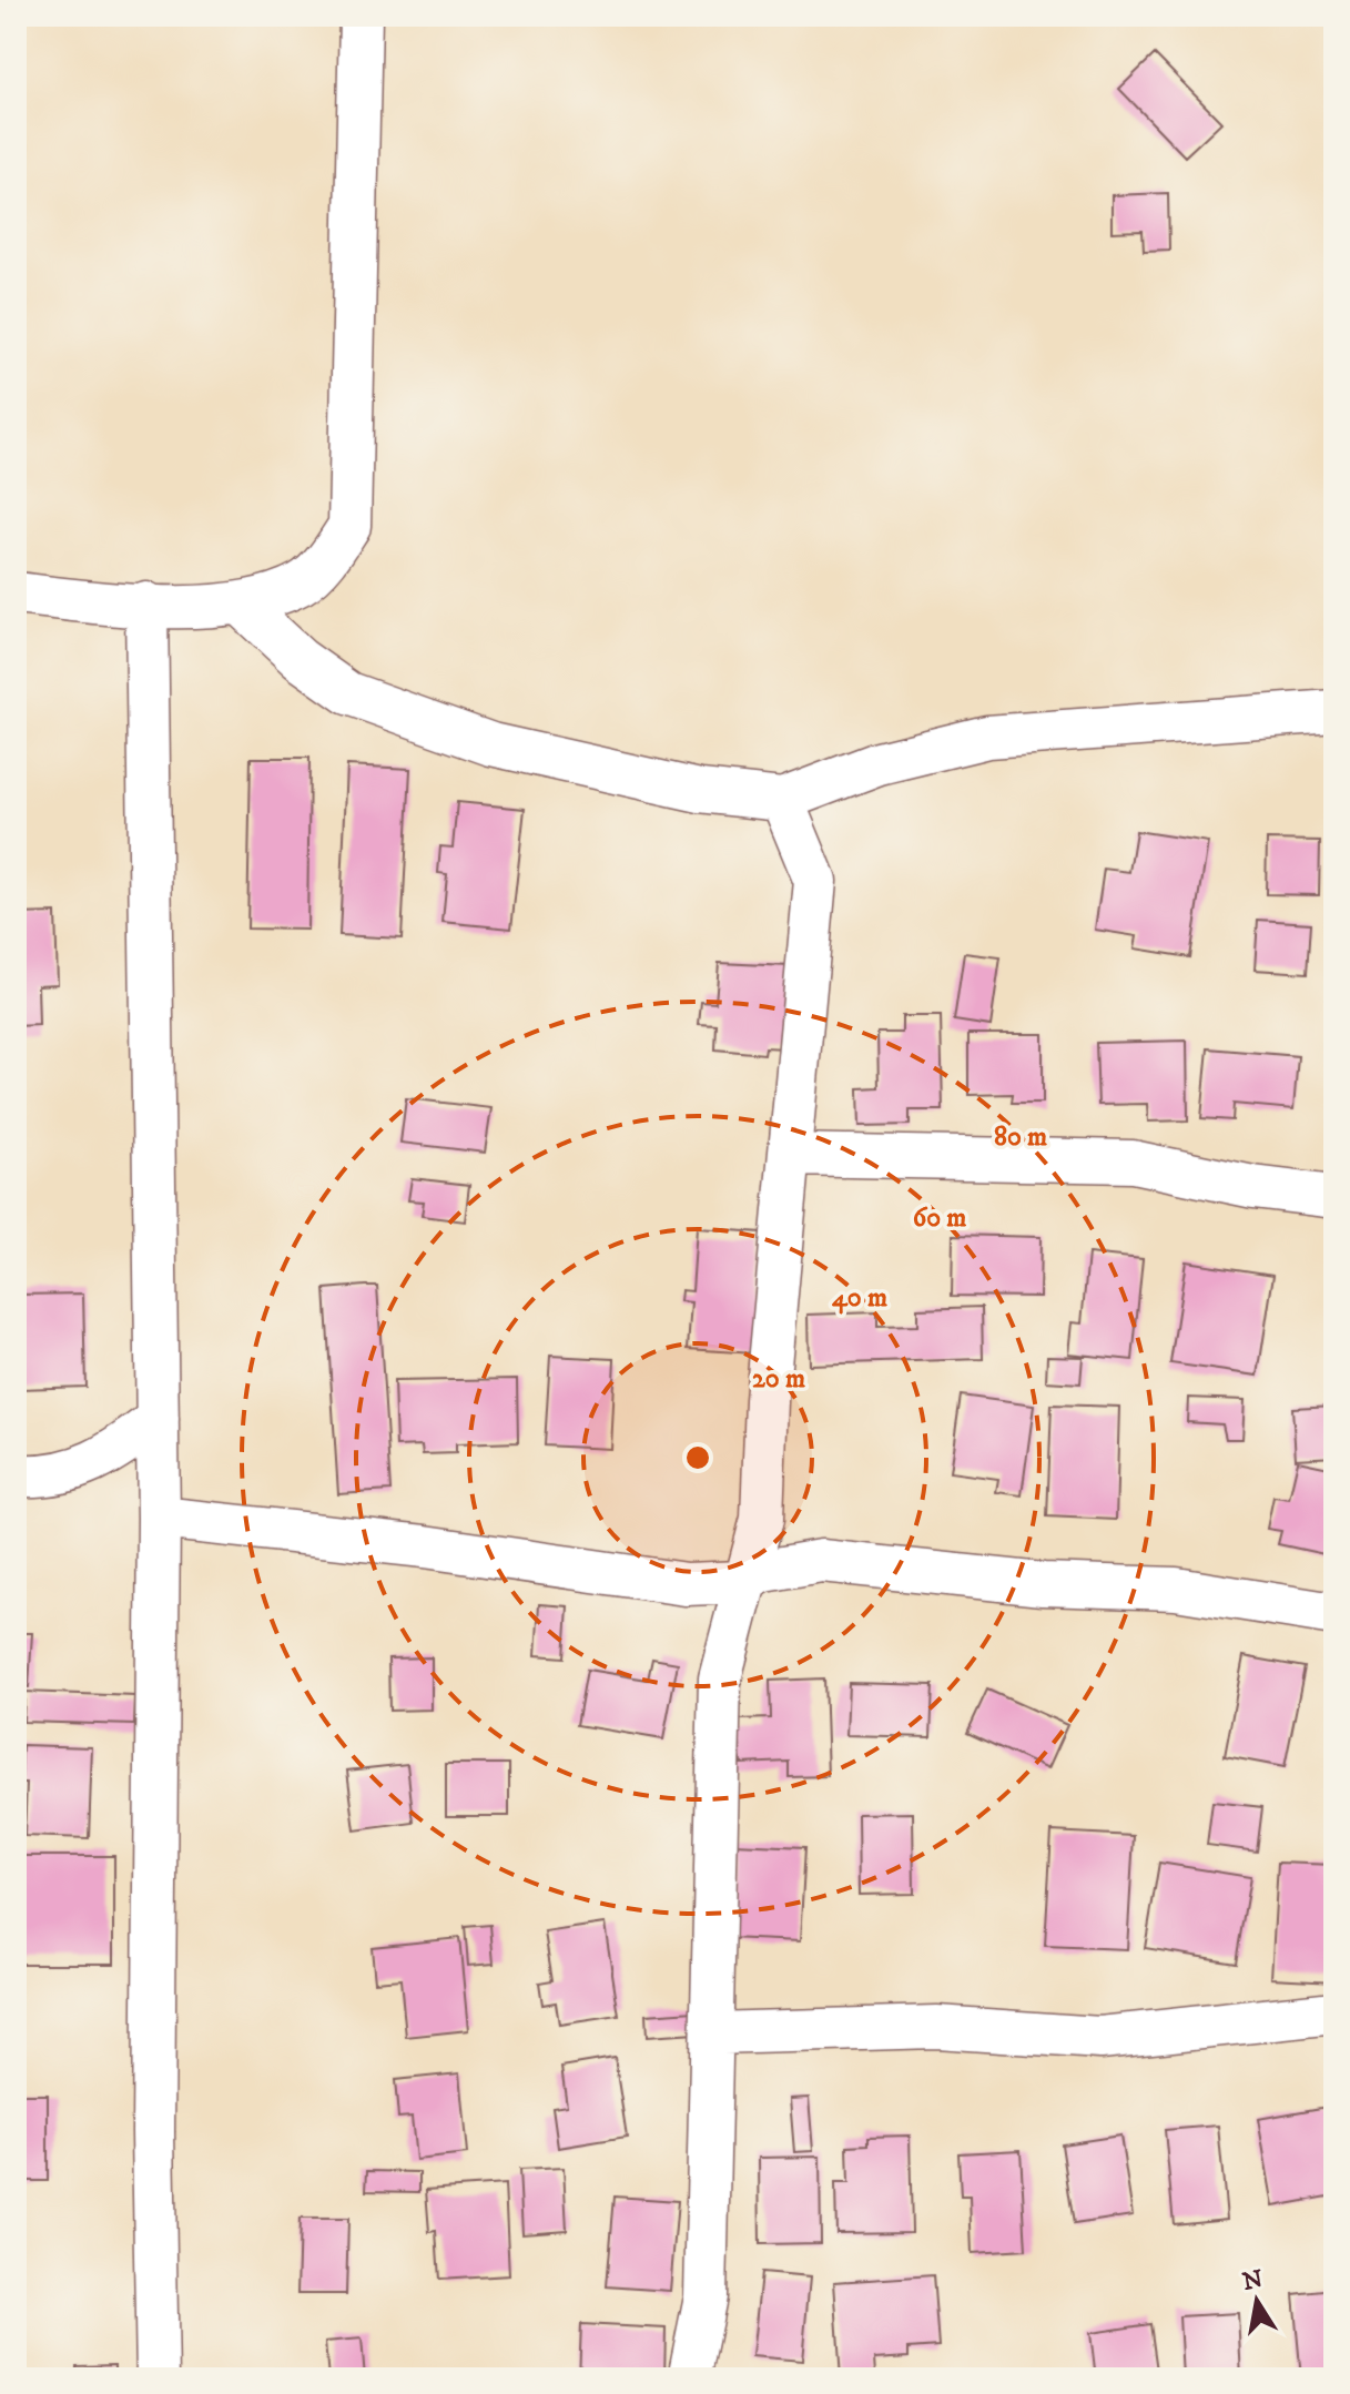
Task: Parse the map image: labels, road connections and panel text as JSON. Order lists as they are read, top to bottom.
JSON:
{
  "north": "top",
  "rings": [
    "80 m",
    "60 m",
    "40 m",
    "20 m"
  ]
}
